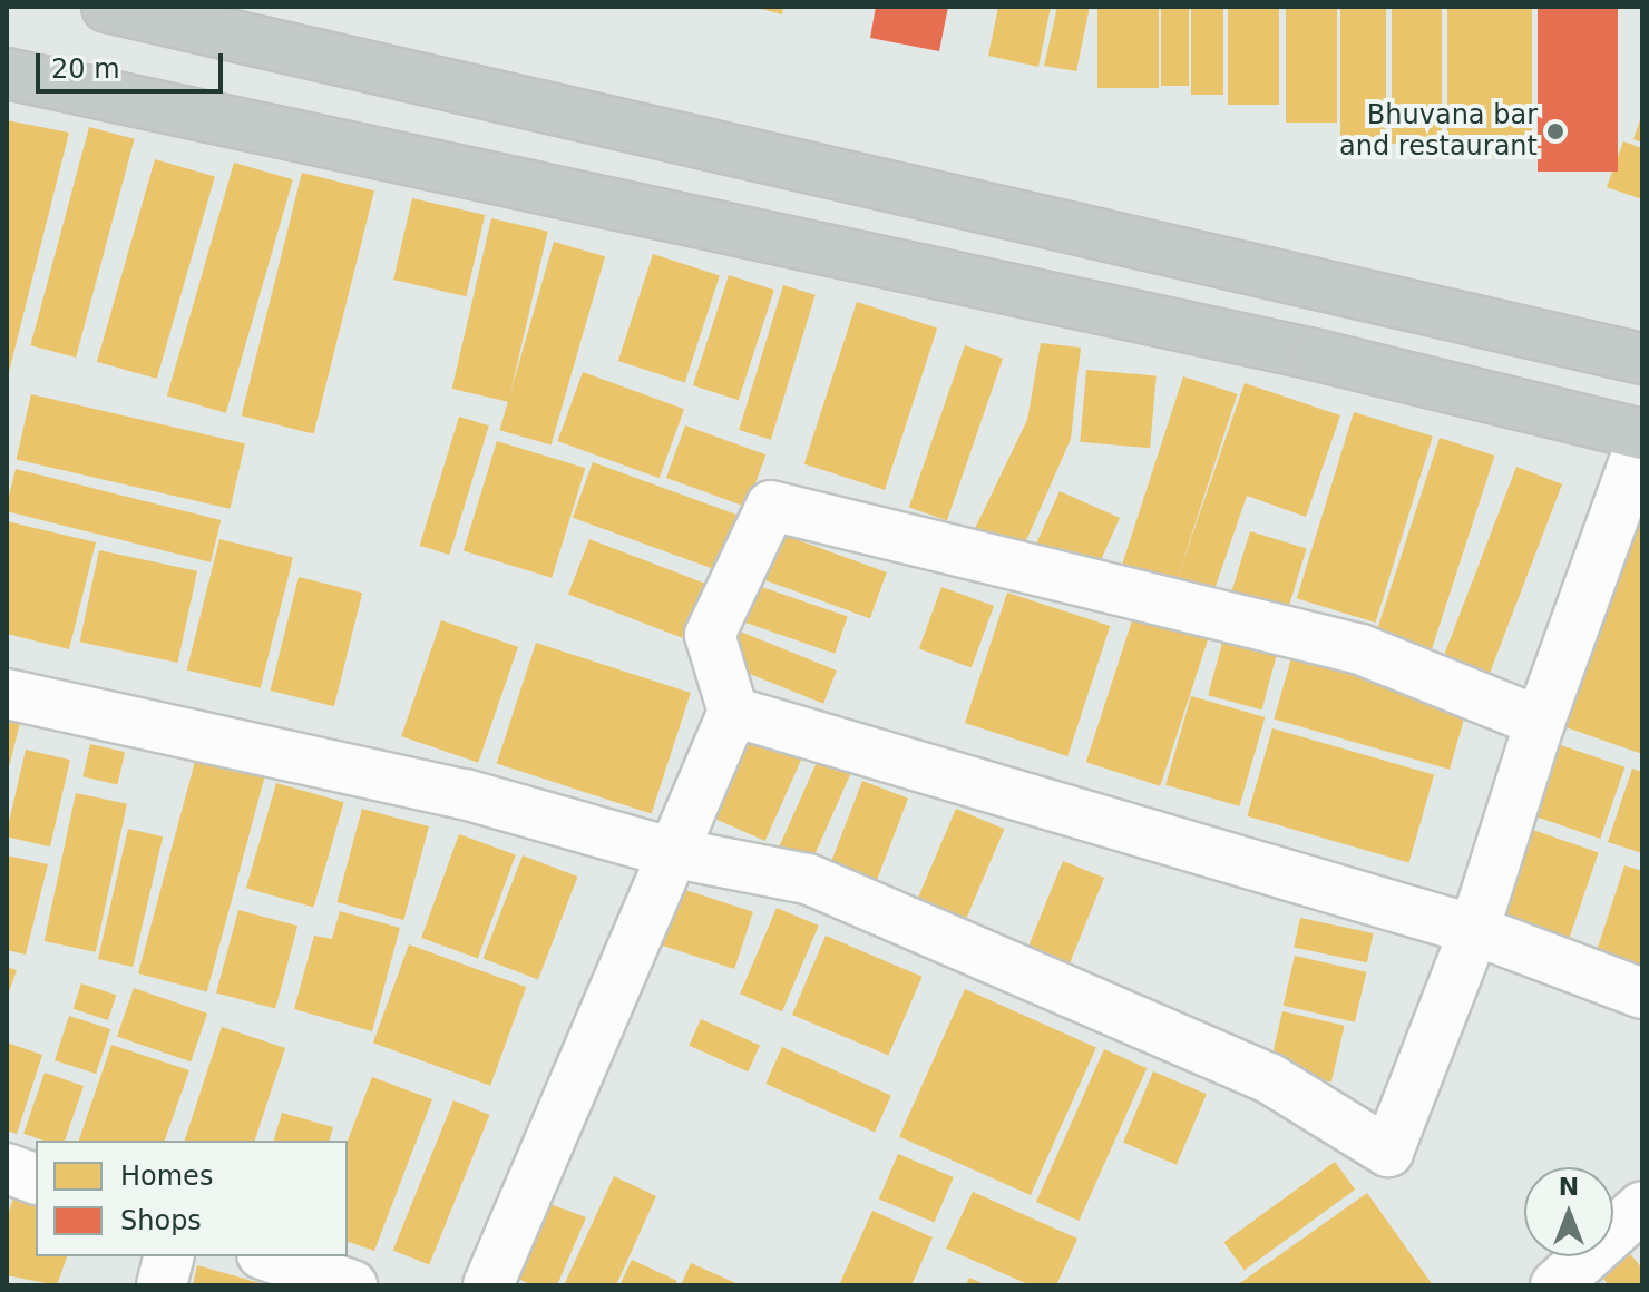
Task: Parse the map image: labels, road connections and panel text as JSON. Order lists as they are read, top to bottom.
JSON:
{
  "places": ["Bhuvana bar and restaurant"],
  "legend": ["Homes", "Shops"],
  "scale_bar": "20 m",
  "north": "top"
}
